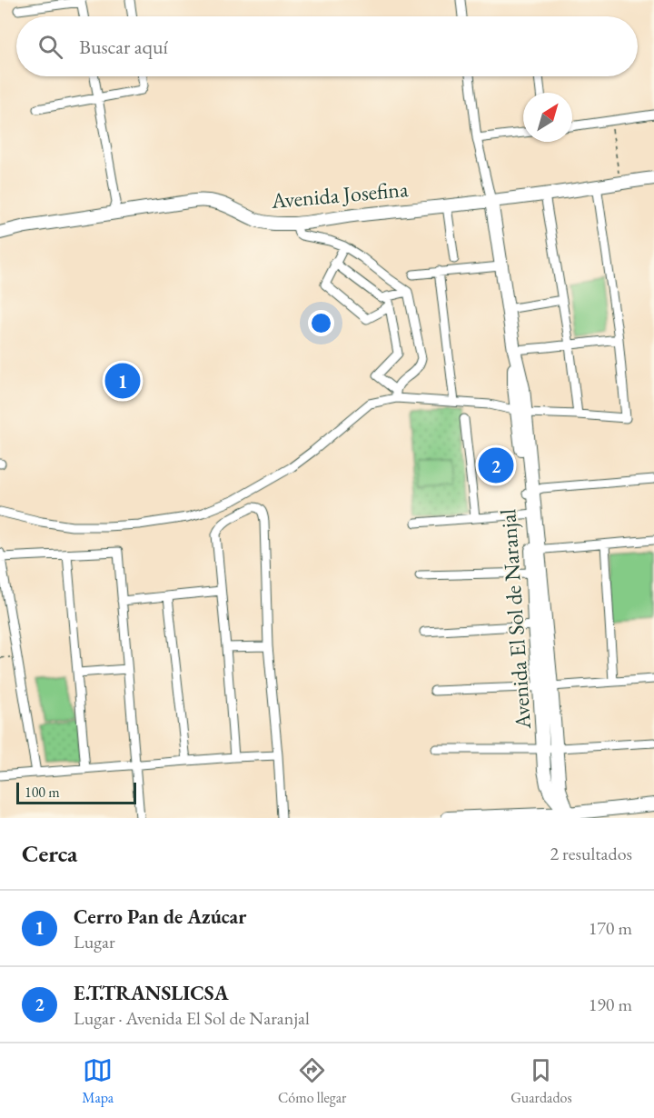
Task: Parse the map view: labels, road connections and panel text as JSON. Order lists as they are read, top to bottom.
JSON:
{
  "streets": {
    "street": ["Avenida Josefina", "Avenida El Sol de Naranjal"]
  },
  "crossings": [
    ["Avenida Josefina", "Avenida El Sol de Naranjal"]
  ],
  "scale_bar": "100 m",
  "north": "top right",
  "page": {
    "search": "Buscar aquí",
    "pins": ["1", "2"],
    "scale": "100 m",
    "heading": ["Cerca", "2 resultados"],
    "list": [
      {
        "mark": "1",
        "name": "Cerro Pan de Azúcar",
        "note": "Lugar",
        "value": "170 m"
      },
      {
        "mark": "2",
        "name": "E.T.TRANSLICSA",
        "note": "Lugar · Avenida El Sol de Naranjal",
        "value": "190 m"
      }
    ],
    "nav": ["Mapa", "Cómo llegar", "Guardados"]
  }
}
